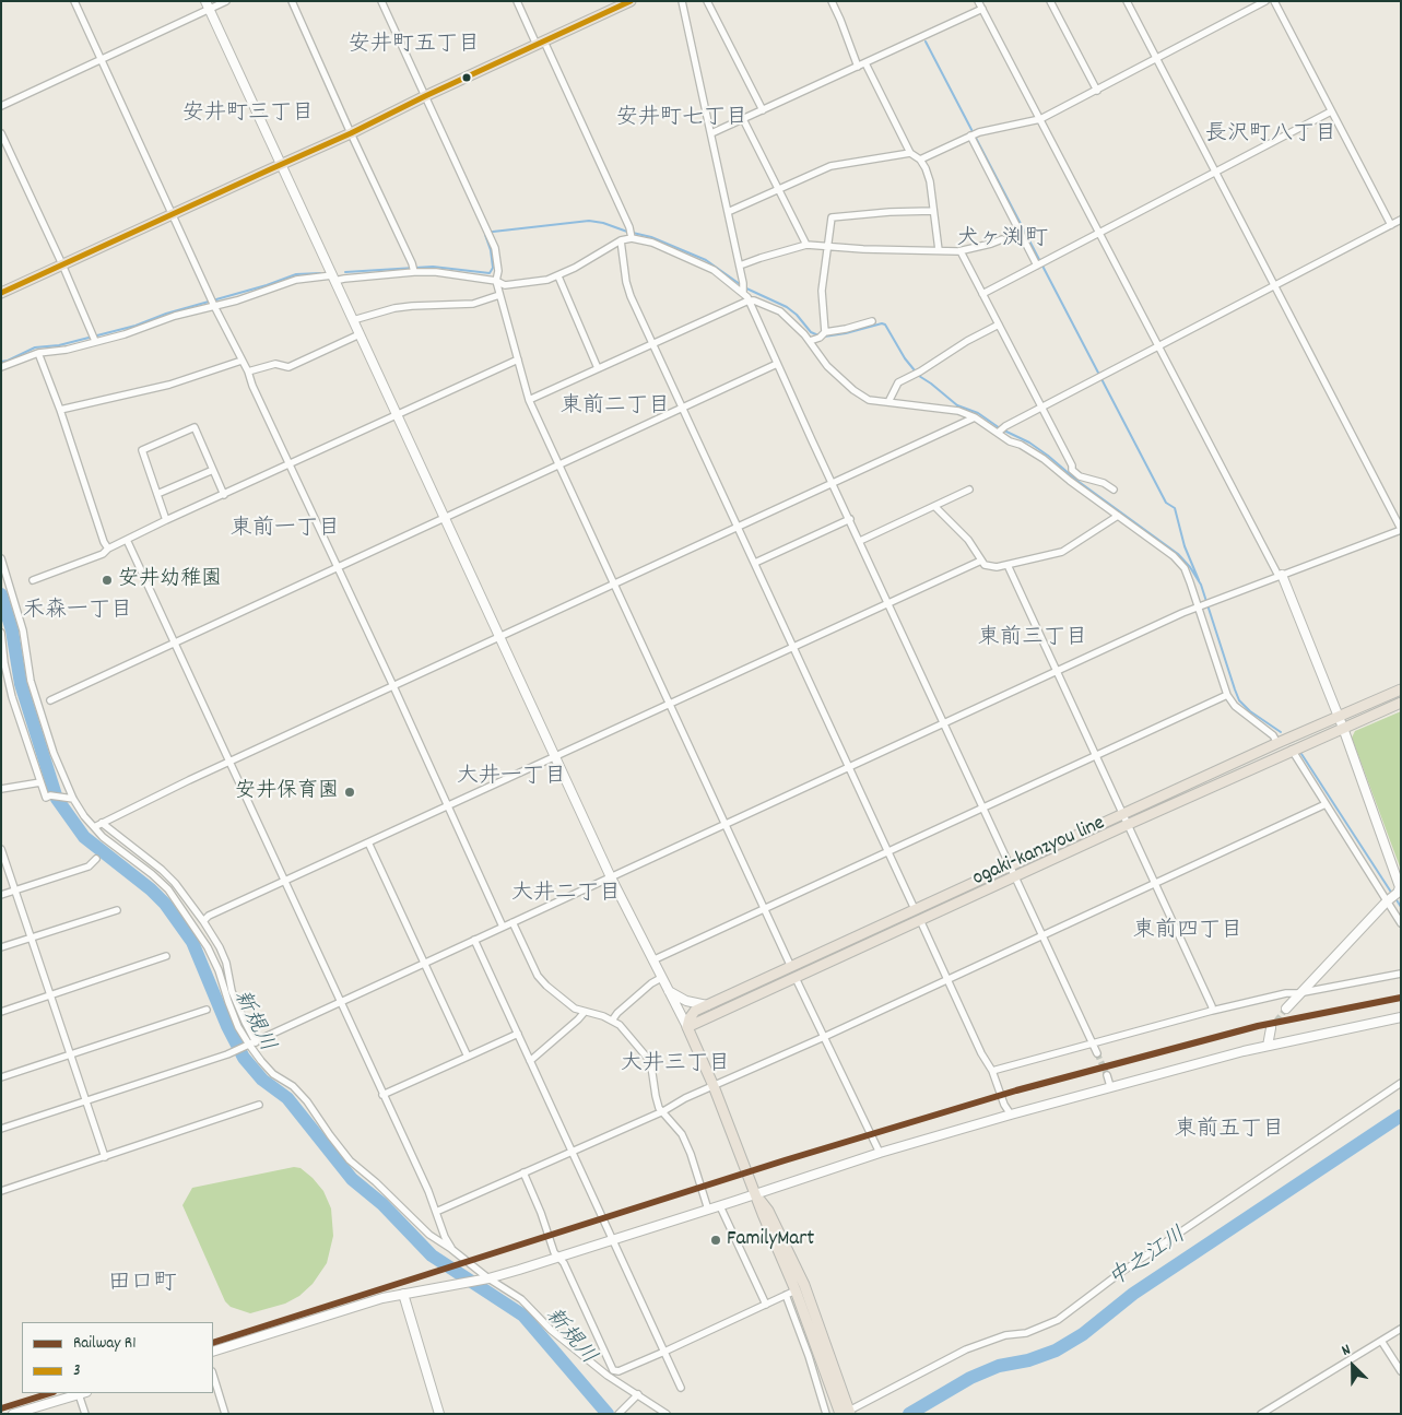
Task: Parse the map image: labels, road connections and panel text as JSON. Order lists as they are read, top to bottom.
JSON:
{
  "streets": {
    "main road": ["ogaki-kanzyou line"]
  },
  "districts": [
    "安井町五丁目",
    "安井町三丁目",
    "安井町七丁目",
    "長沢町八丁目",
    "犬ヶ渕町",
    "東前二丁目",
    "東前一丁目",
    "禾森一丁目",
    "東前三丁目",
    "大井一丁目",
    "大井二丁目",
    "東前四丁目",
    "大井三丁目",
    "東前五丁目",
    "田口町"
  ],
  "water": ["新規川", "中之江川"],
  "places": ["安井幼稚園", "安井保育園", "FamilyMart"],
  "lines": ["transit line 3", "rail line R1"],
  "legend": ["Railway R1", "3"],
  "north": "top left"
}
